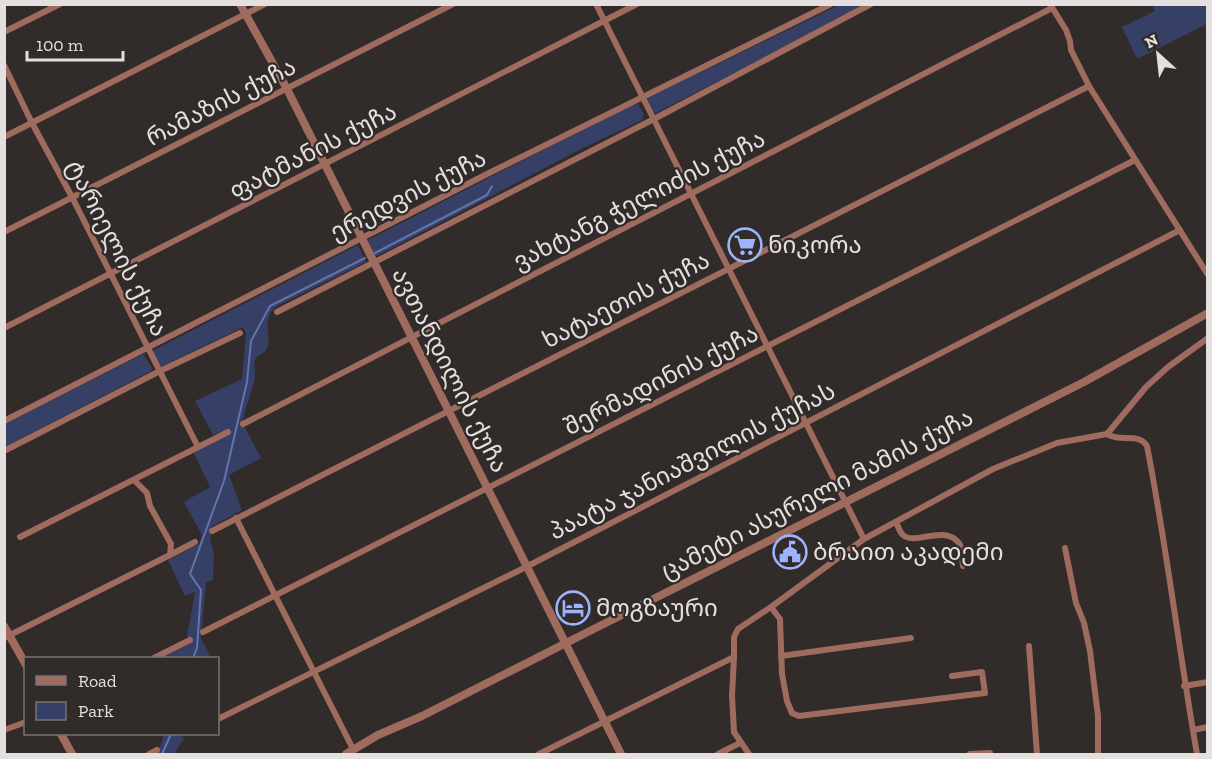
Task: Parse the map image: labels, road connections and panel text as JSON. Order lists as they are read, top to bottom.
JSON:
{
  "streets": {
    "street": [
      "რამაზის ქუჩა",
      "ფატმანის ქუჩა",
      "ერედვის ქუჩა",
      "ვახტანგ ჭელიძის ქუჩა",
      "ტარიელის ქუჩა",
      "ხატაეთის ქუჩა",
      "ავთანდილის ქუჩა",
      "შერმადინის ქუჩა",
      "პაატა ჯანიაშვილის ქუჩას",
      "ცამეტი ასურელი მამის ქუჩა"
    ]
  },
  "crossings": [
    ["რამაზის ქუჩა", "ტარიელის ქუჩა"],
    ["რამაზის ქუჩა", "ავთანდილის ქუჩა"],
    ["ფატმანის ქუჩა", "ტარიელის ქუჩა"],
    ["ფატმანის ქუჩა", "ავთანდილის ქუჩა"],
    ["ერედვის ქუჩა", "ტარიელის ქუჩა"],
    ["ერედვის ქუჩა", "ავთანდილის ქუჩა"],
    ["ვახტანგ ჭელიძის ქუჩა", "ავთანდილის ქუჩა"],
    ["ხატაეთის ქუჩა", "ავთანდილის ქუჩა"],
    ["ავთანდილის ქუჩა", "შერმადინის ქუჩა"],
    ["ავთანდილის ქუჩა", "პაატა ჯანიაშვილის ქუჩას"],
    ["ავთანდილის ქუჩა", "ცამეტი ასურელი მამის ქუჩა"]
  ],
  "places": {
    "supermarket": ["ნიკორა"],
    "public building": ["ბრაით აკადემი"],
    "hotel": ["მოგზაური"]
  },
  "legend": ["Road", "Park"],
  "scale_bar": "100 m",
  "north": "top left"
}
